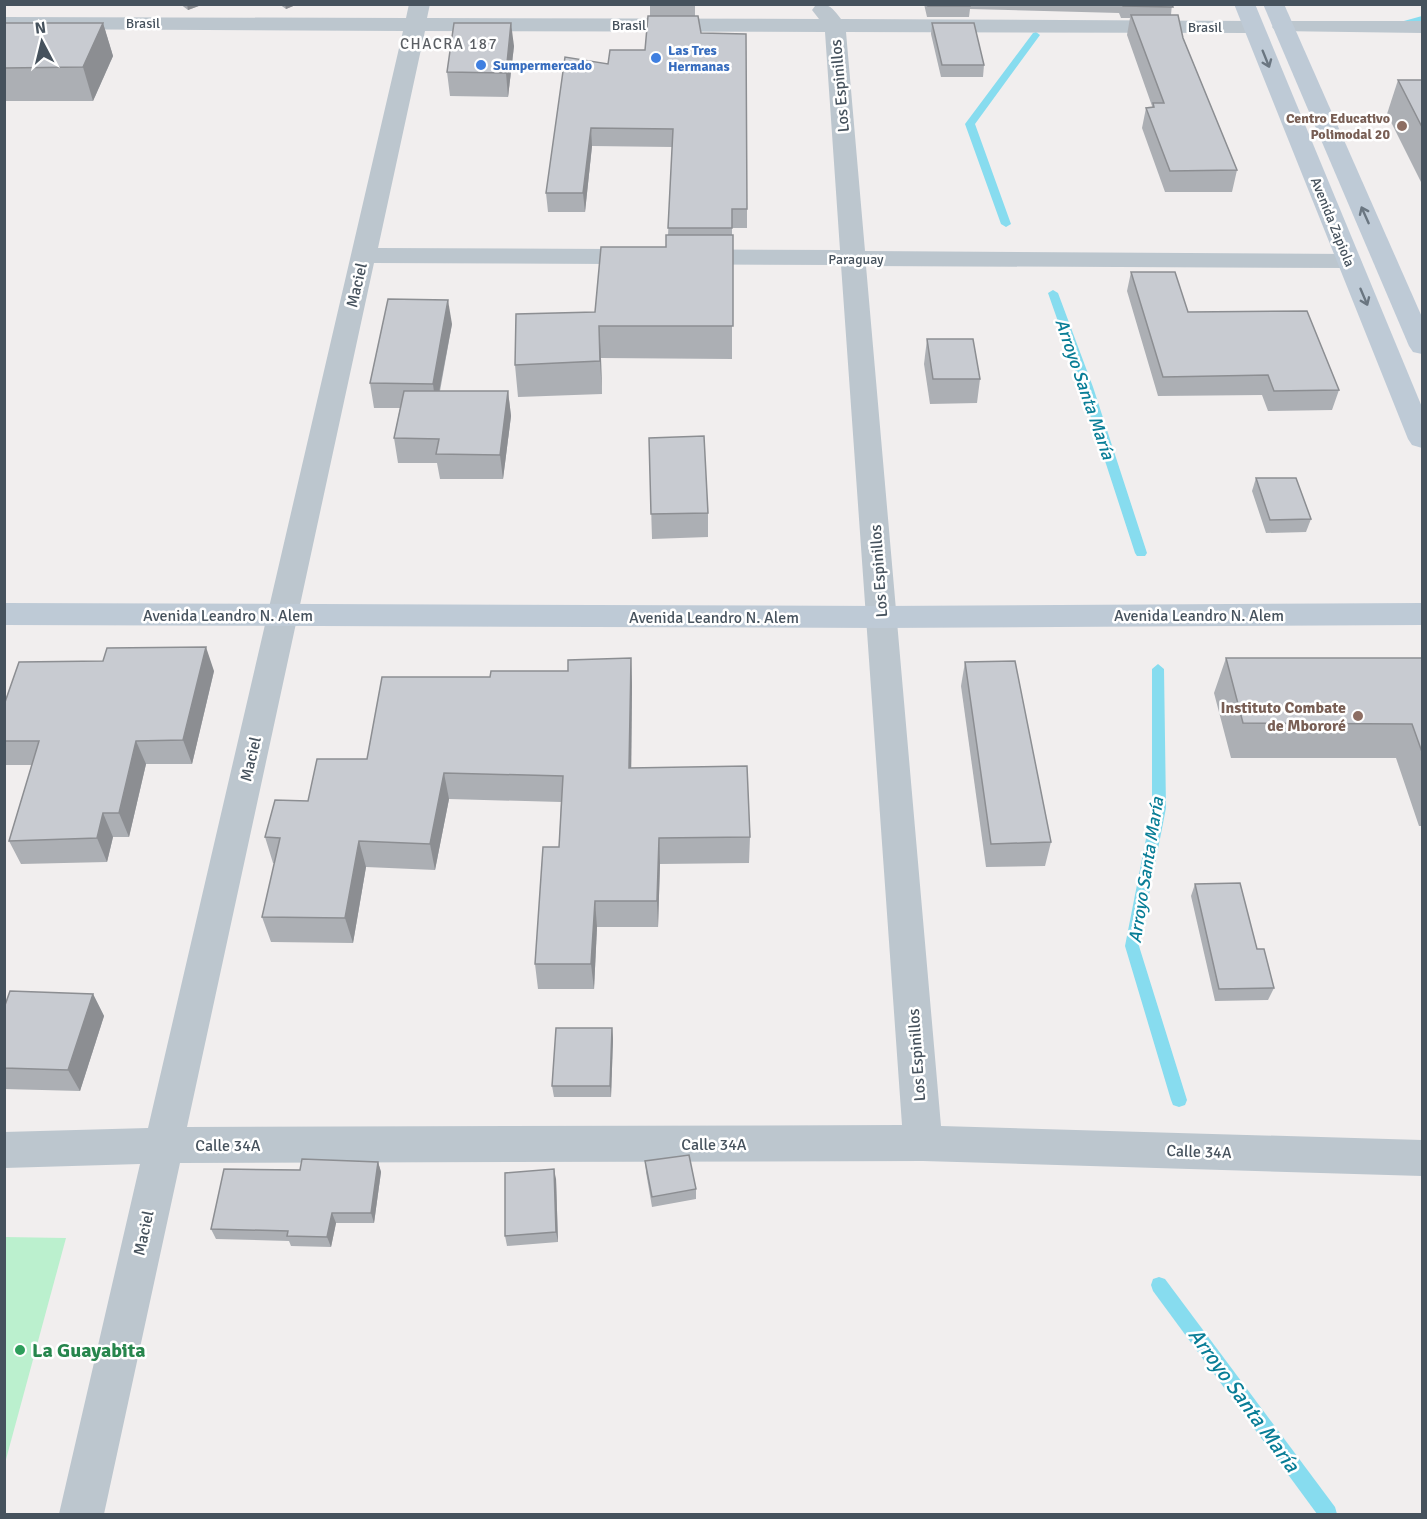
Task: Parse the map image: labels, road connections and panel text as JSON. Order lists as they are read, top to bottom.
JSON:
{
  "streets": {
    "main road": ["Avenida Zapiola", "Avenida Leandro N. Alem"],
    "street": [
      "Brasil",
      "Los Espinillos",
      "Paraguay",
      "Maciel",
      "Calle 34A"
    ]
  },
  "crossings": [
    ["Brasil", "Los Espinillos"],
    ["Brasil", "Avenida Zapiola"],
    ["Brasil", "Maciel"],
    ["Los Espinillos", "Paraguay"],
    ["Los Espinillos", "Avenida Leandro N. Alem"],
    ["Los Espinillos", "Calle 34A"],
    ["Avenida Zapiola", "Paraguay"],
    ["Paraguay", "Maciel"],
    ["Maciel", "Avenida Leandro N. Alem"],
    ["Maciel", "Calle 34A"]
  ],
  "districts": ["CHACRA 187"],
  "water": ["Arroyo Santa María"],
  "places": [
    "Las Tres Hermanas",
    "Sumpermercado",
    "Centro Educativo Polimodal 20",
    "Instituto Combate de Mbororé",
    "La Guayabita"
  ],
  "north": "top"
}
